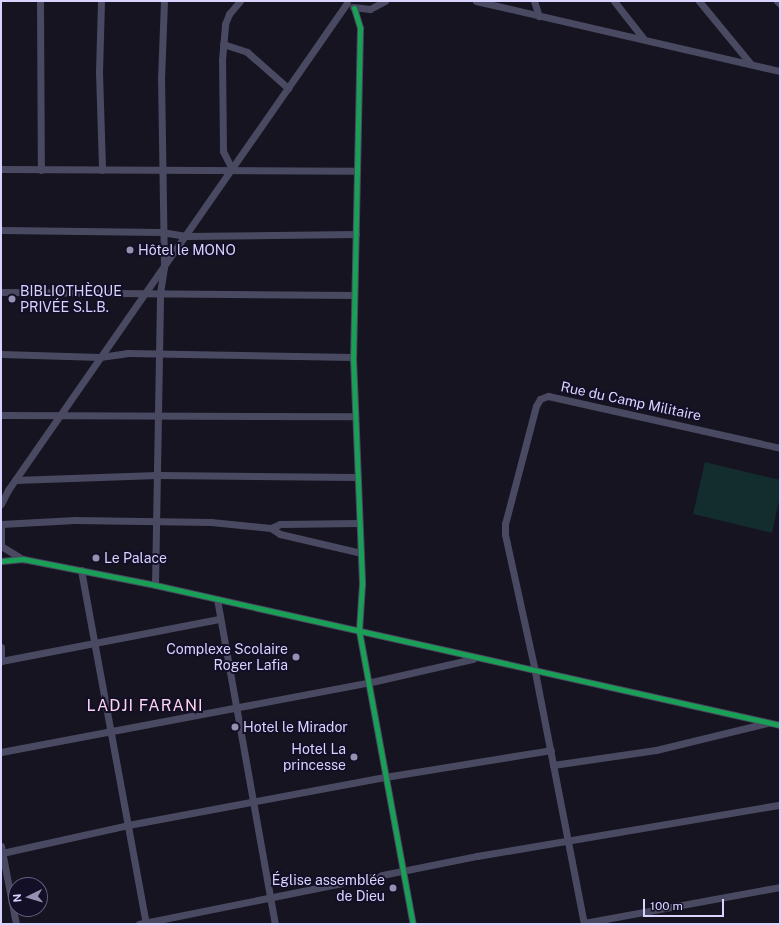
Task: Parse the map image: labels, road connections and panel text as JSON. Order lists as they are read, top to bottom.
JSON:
{
  "streets": {
    "street": ["Rue du Camp Militaire"]
  },
  "districts": ["LADJI FARANI"],
  "places": [
    "Hôtel le MONO",
    "BIBLIOTHÈQUE PRIVÉE S.L.B.",
    "Le Palace",
    "Complexe Scolaire Roger Lafia",
    "Hotel le Mirador",
    "Hotel La princesse",
    "Église assemblée de Dieu"
  ],
  "scale_bar": "100 m",
  "north": "left"
}
